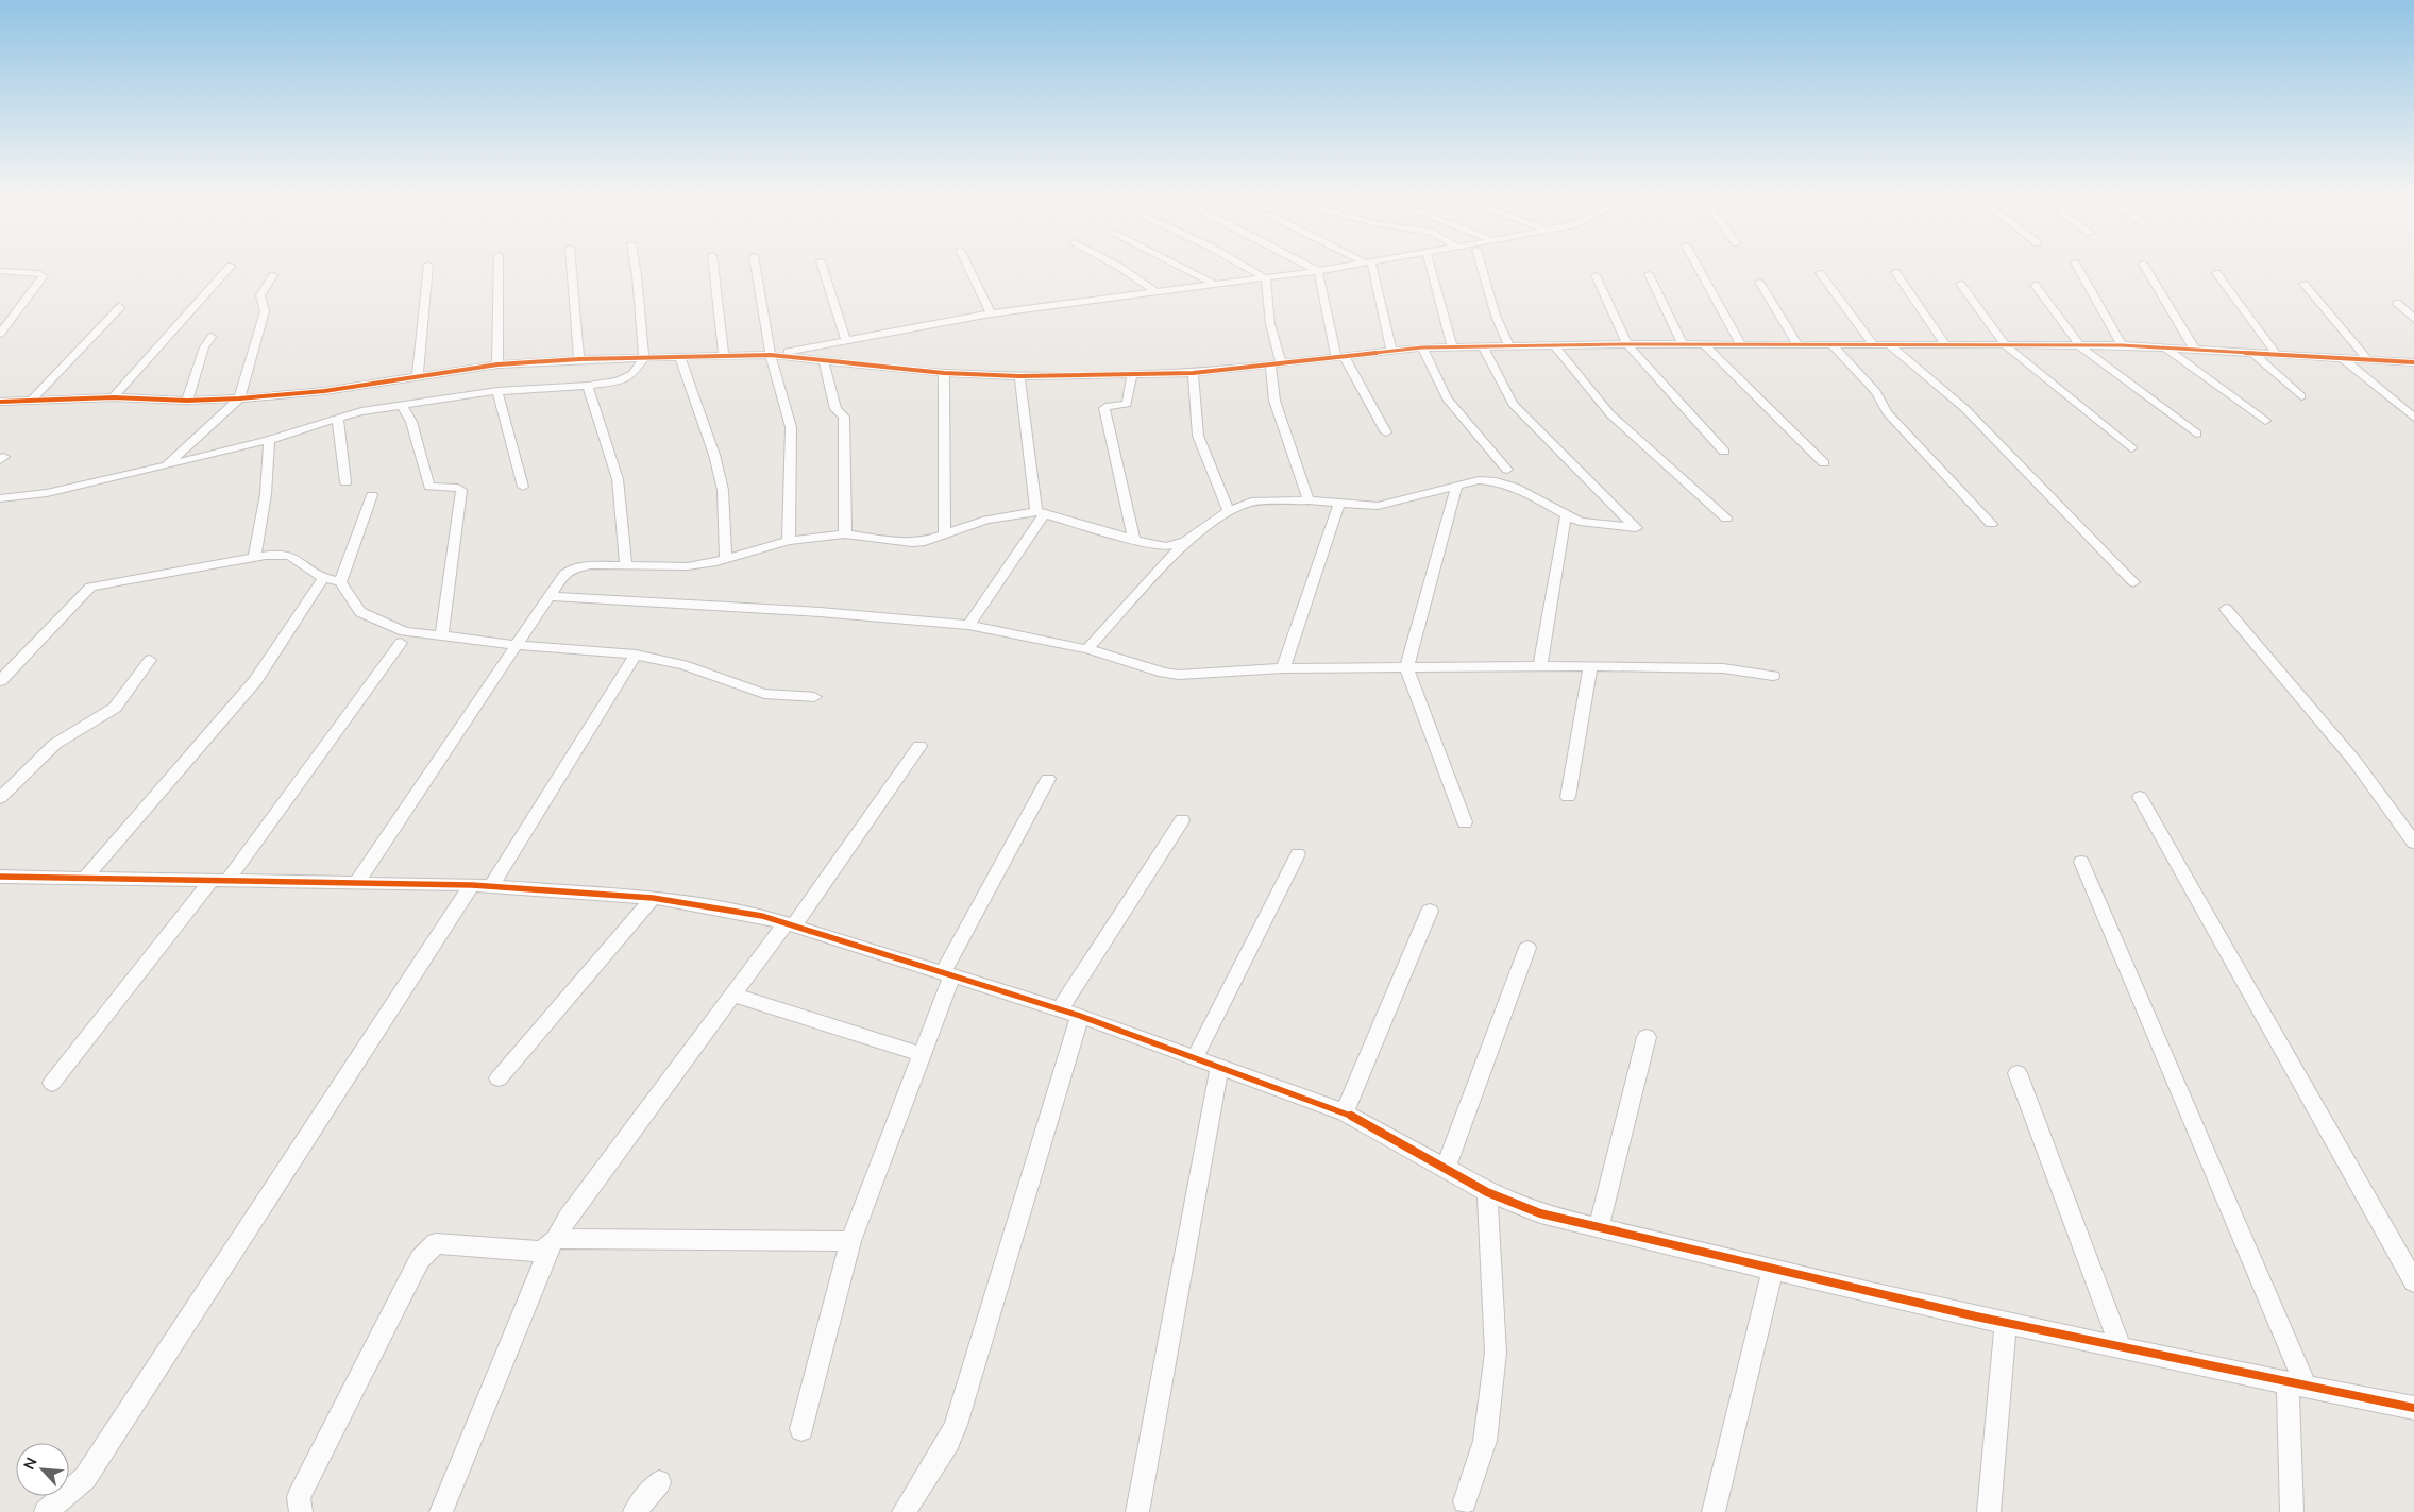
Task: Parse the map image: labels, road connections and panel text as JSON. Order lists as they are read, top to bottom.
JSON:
{
  "north": "top left"
}
